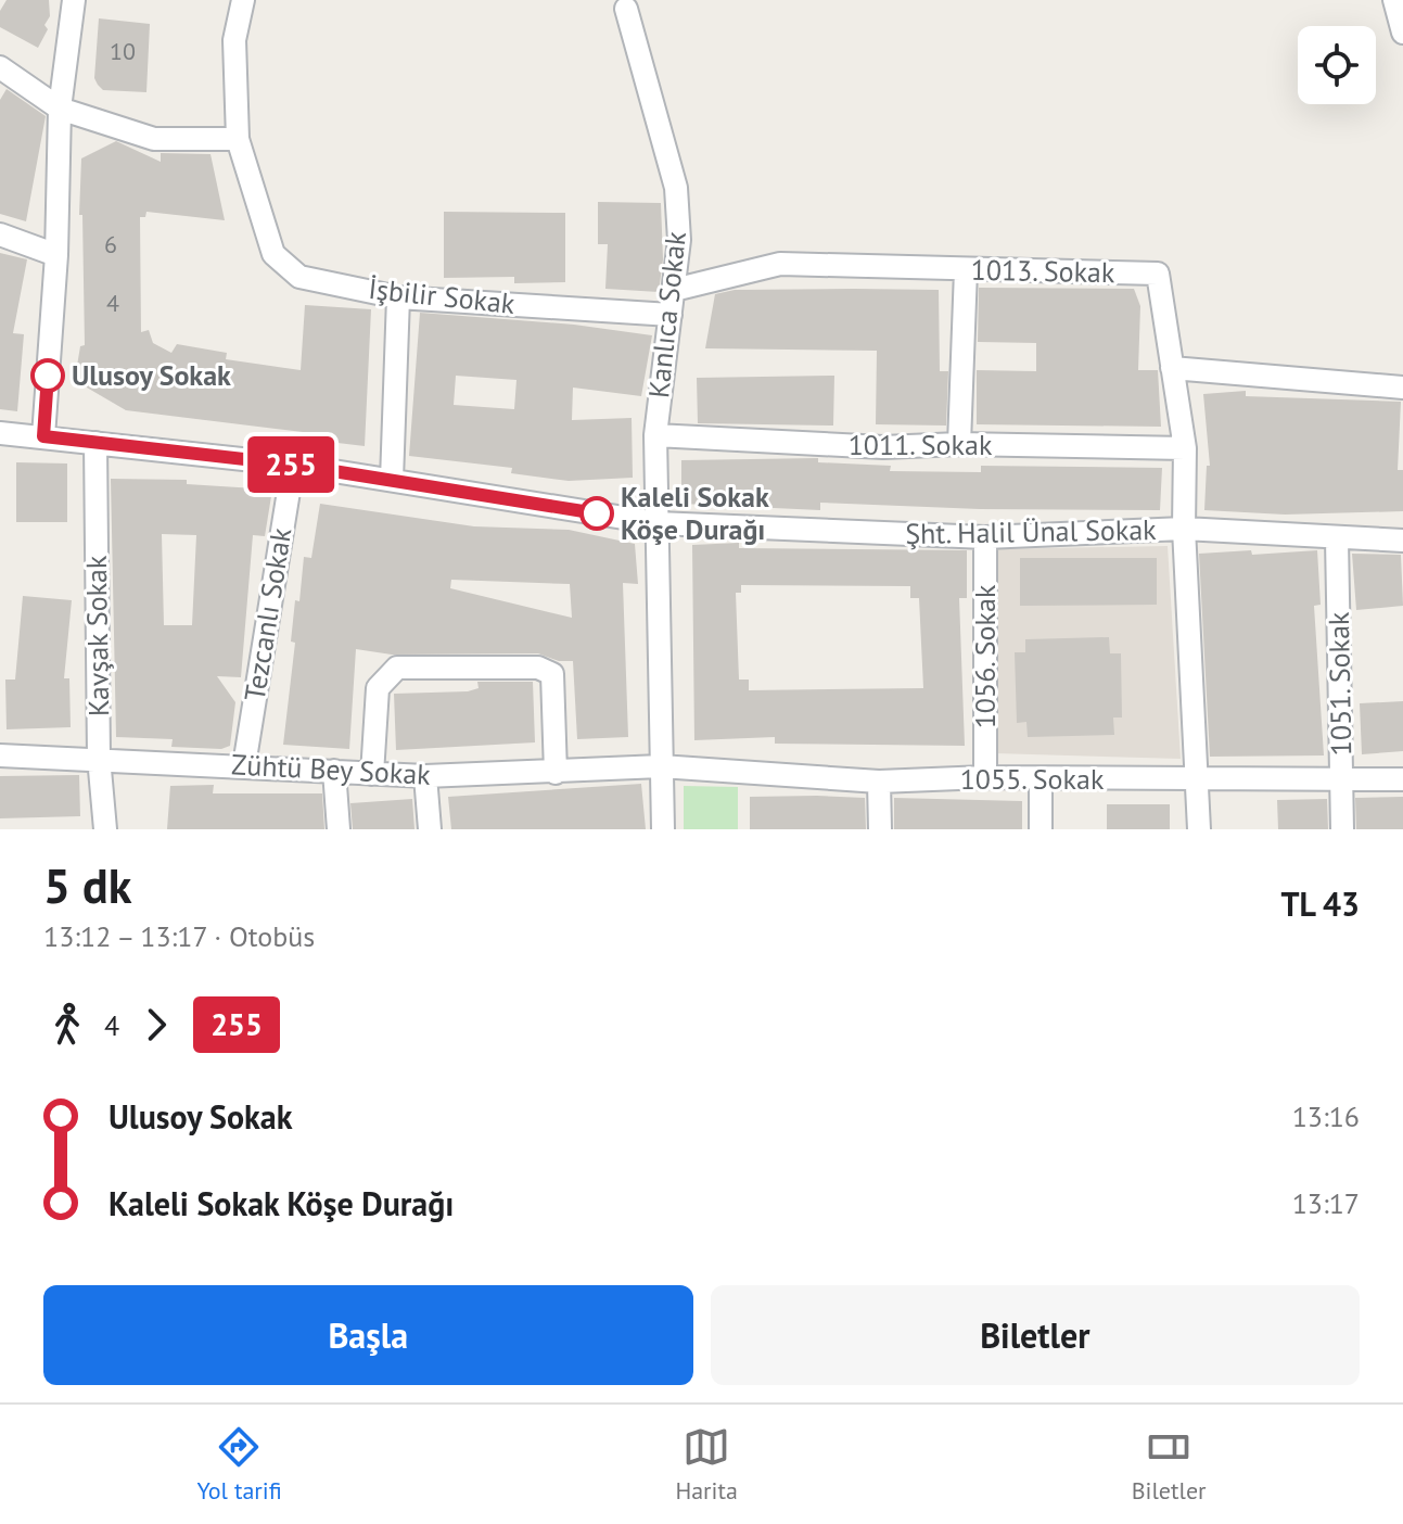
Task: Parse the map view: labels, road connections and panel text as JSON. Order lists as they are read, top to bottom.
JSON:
{
  "streets": {
    "street": [
      "1013. Sokak",
      "İşbilir Sokak",
      "Kanlıca Sokak",
      "1011. Sokak",
      "Şht. Halil Ünal Sokak",
      "Tezcanlı Sokak",
      "Kavşak Sokak",
      "1056. Sokak",
      "1051. Sokak",
      "Zühtü Bey Sokak",
      "1055. Sokak"
    ]
  },
  "crossings": [
    ["1013. Sokak", "Kanlıca Sokak"],
    ["1013. Sokak", "1011. Sokak"],
    ["1013. Sokak", "Şht. Halil Ünal Sokak"],
    ["1013. Sokak", "1055. Sokak"],
    ["İşbilir Sokak", "Kanlıca Sokak"],
    ["Kanlıca Sokak", "1011. Sokak"],
    ["Kanlıca Sokak", "Şht. Halil Ünal Sokak"],
    ["Kanlıca Sokak", "Zühtü Bey Sokak"],
    ["Kanlıca Sokak", "1055. Sokak"],
    ["Şht. Halil Ünal Sokak", "Tezcanlı Sokak"],
    ["Şht. Halil Ünal Sokak", "Kavşak Sokak"],
    ["Şht. Halil Ünal Sokak", "1056. Sokak"],
    ["Şht. Halil Ünal Sokak", "1051. Sokak"],
    ["Tezcanlı Sokak", "Zühtü Bey Sokak"],
    ["Kavşak Sokak", "Zühtü Bey Sokak"],
    ["1056. Sokak", "1055. Sokak"],
    ["1051. Sokak", "1055. Sokak"],
    ["Zühtü Bey Sokak", "1055. Sokak"]
  ],
  "places": ["Ulusoy Sokak", "Kaleli Sokak Köşe Durağı"],
  "lines": ["bus line 255"],
  "house_numbers": ["10", "6", "4"],
  "page": {
    "on_map": "255",
    "heading": ["5 dk", "13:12 – 13:17 · Otobüs", "TL 43"],
    "legs": ["4", "255"],
    "list": [
      {
        "name": "Ulusoy Sokak",
        "value": "13:16"
      },
      {
        "name": "Kaleli Sokak Köşe Durağı",
        "value": "13:17"
      }
    ],
    "buttons": ["Başla", "Biletler"],
    "tabs": ["Yol tarifi", "Harita", "Biletler"]
  }
}
